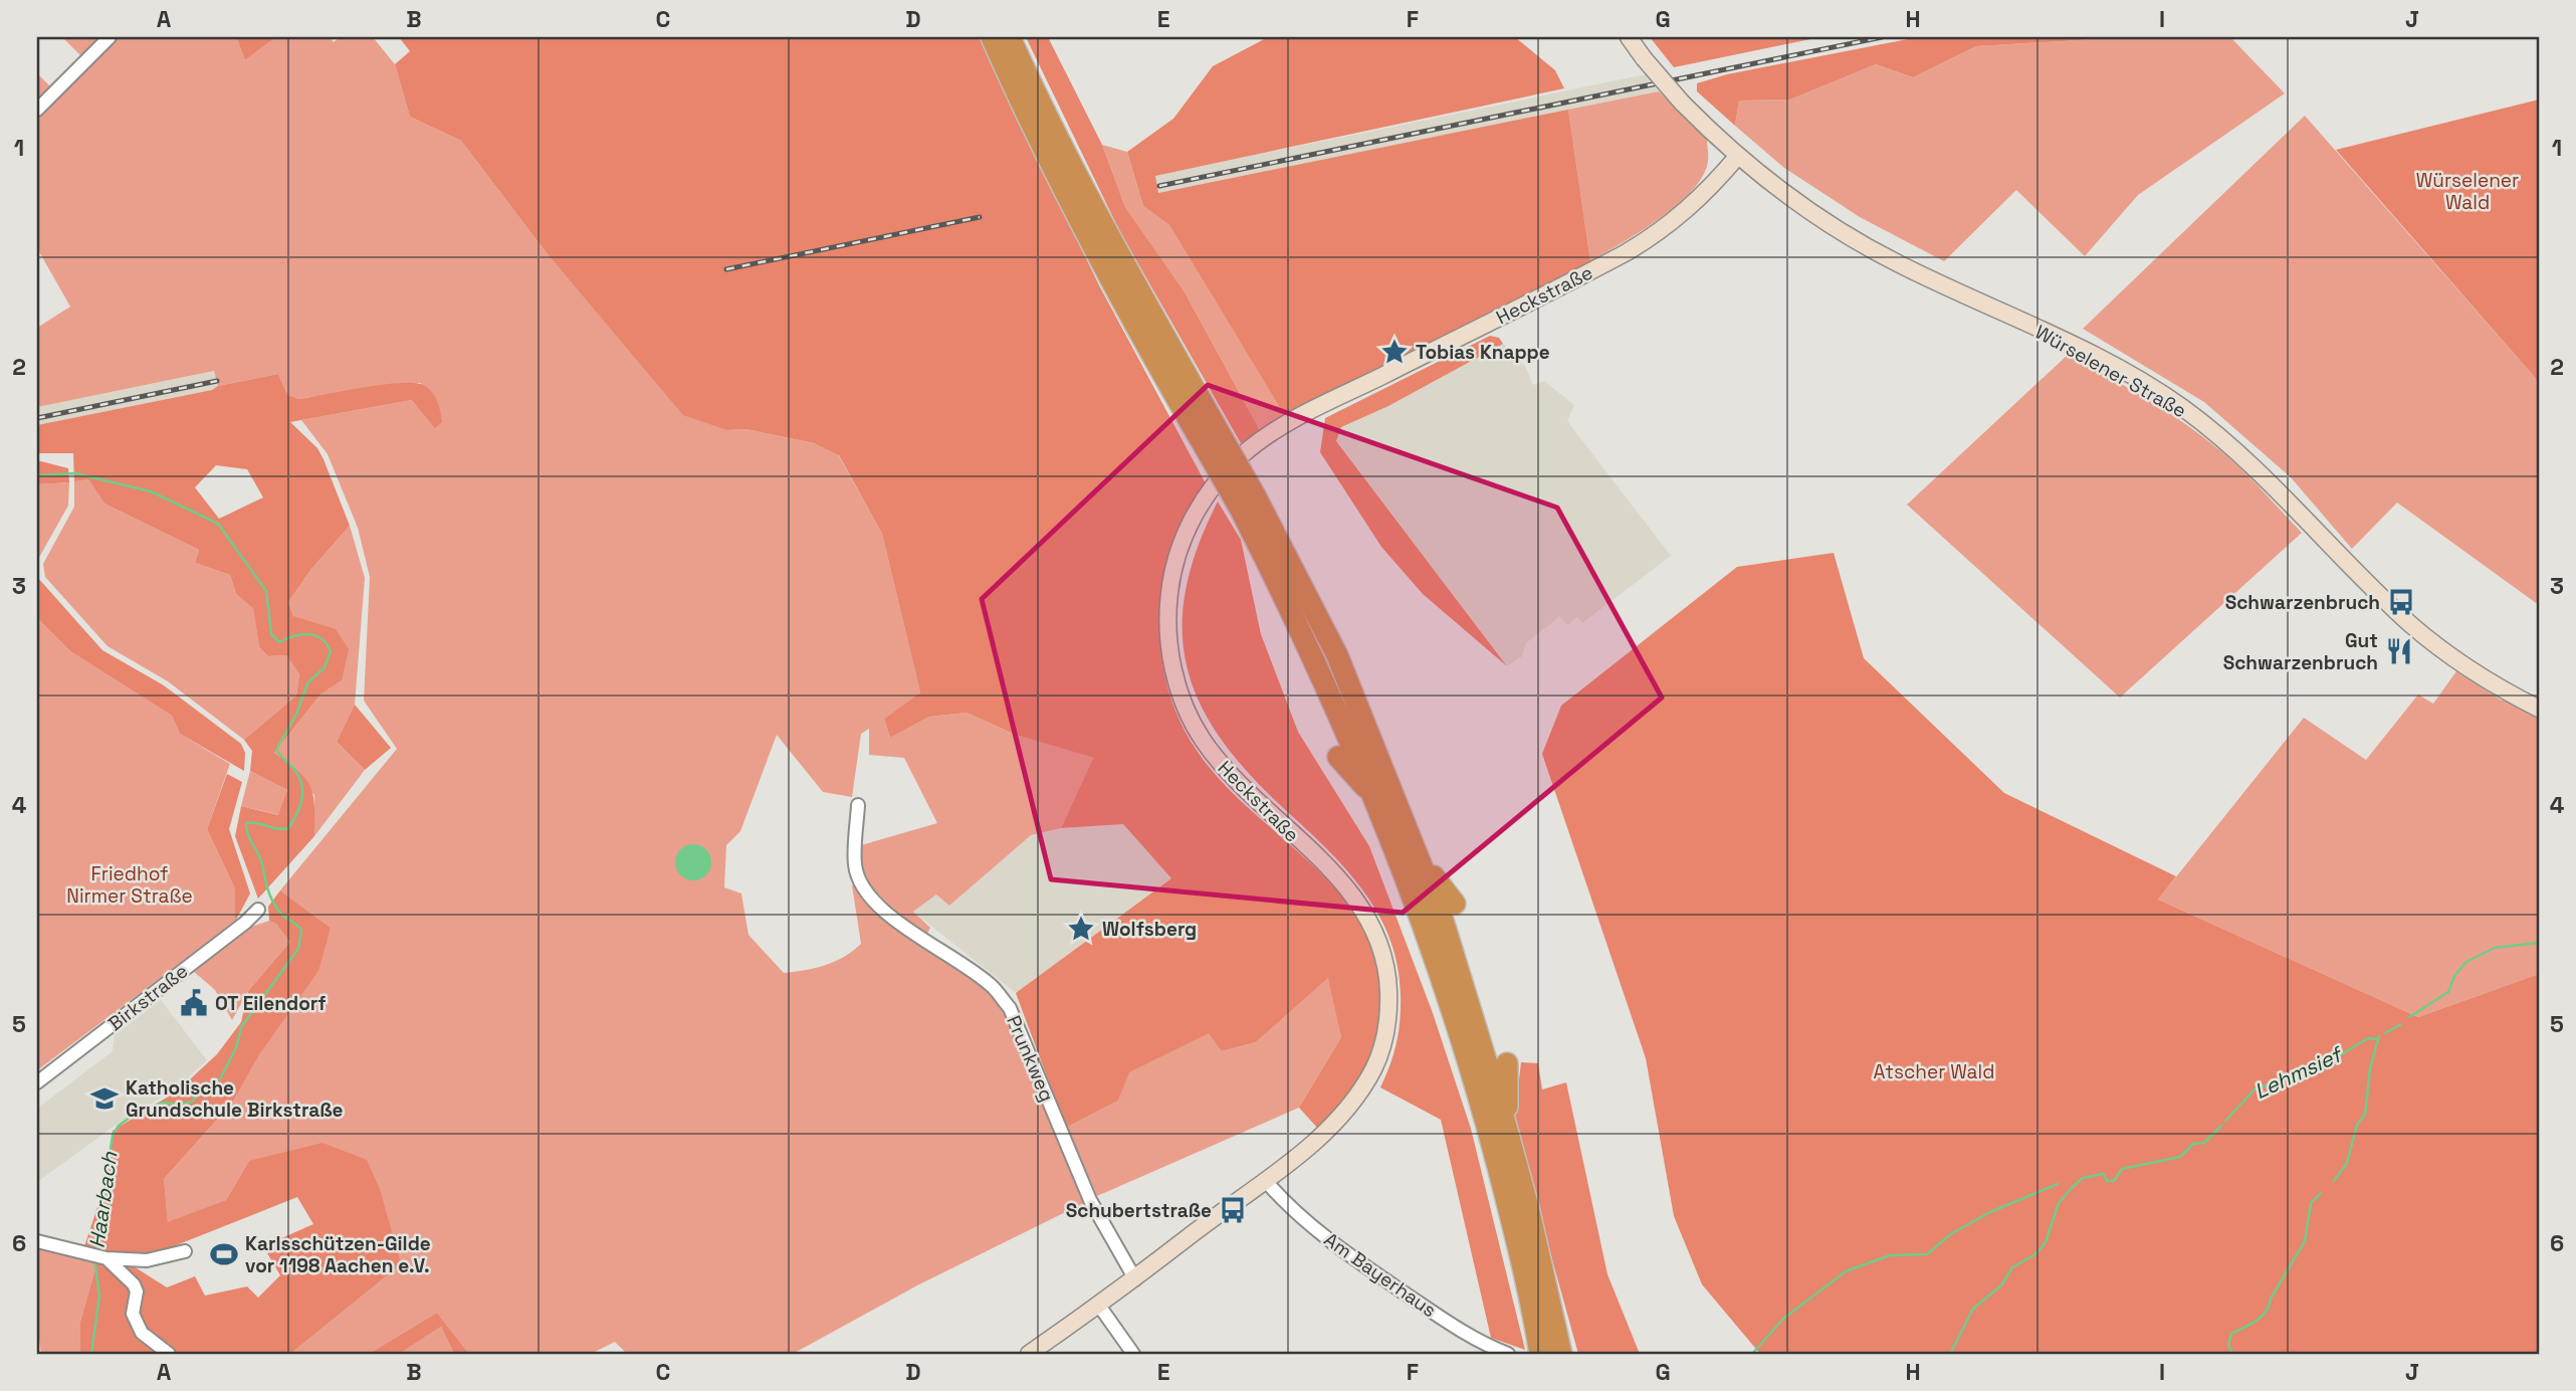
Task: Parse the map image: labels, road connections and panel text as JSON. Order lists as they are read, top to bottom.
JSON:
{
  "streets": {
    "main road": ["Heckstraße", "Würselener Straße"],
    "street": ["Birkstraße", "Prunkweg", "Am Bayerhaus"]
  },
  "crossings": [
    ["Heckstraße", "Würselener Straße"],
    ["Heckstraße", "Prunkweg"],
    ["Heckstraße", "Am Bayerhaus"]
  ],
  "water": ["Lehmsief", "Haarbach"],
  "parks": ["Würselener Wald", "Friedhof Nirmer Straße", "Atscher Wald"],
  "places": {
    "place": ["Tobias Knappe", "Wolfsberg"],
    "bus stop": ["Schwarzenbruch", "Schubertstraße"],
    "restaurant": ["Gut Schwarzenbruch"],
    "public building": ["OT Eilendorf"],
    "school or university": ["Katholische Grundschule Birkstraße"],
    "sports": ["Karlsschützen-Gilde vor 1198 Aachen e.V."]
  },
  "grid": {
    "columns": [
      "A",
      "B",
      "C",
      "D",
      "E",
      "F",
      "G",
      "H",
      "I",
      "J"
    ],
    "rows": [
      "1",
      "2",
      "3",
      "4",
      "5",
      "6"
    ]
  }
}
